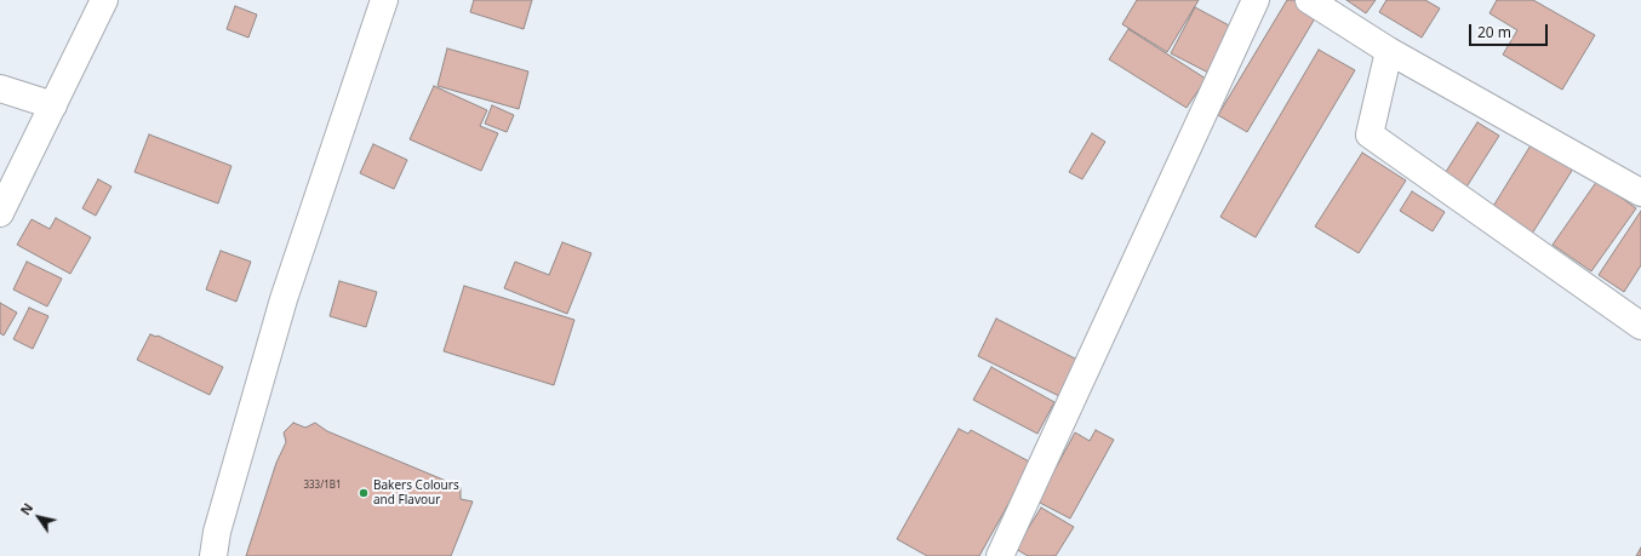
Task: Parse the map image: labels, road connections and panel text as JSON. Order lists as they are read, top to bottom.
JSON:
{
  "places": ["Bakers Colours and Flavour"],
  "house_numbers": ["333/1B1"],
  "scale_bar": "20 m",
  "north": "top left"
}
